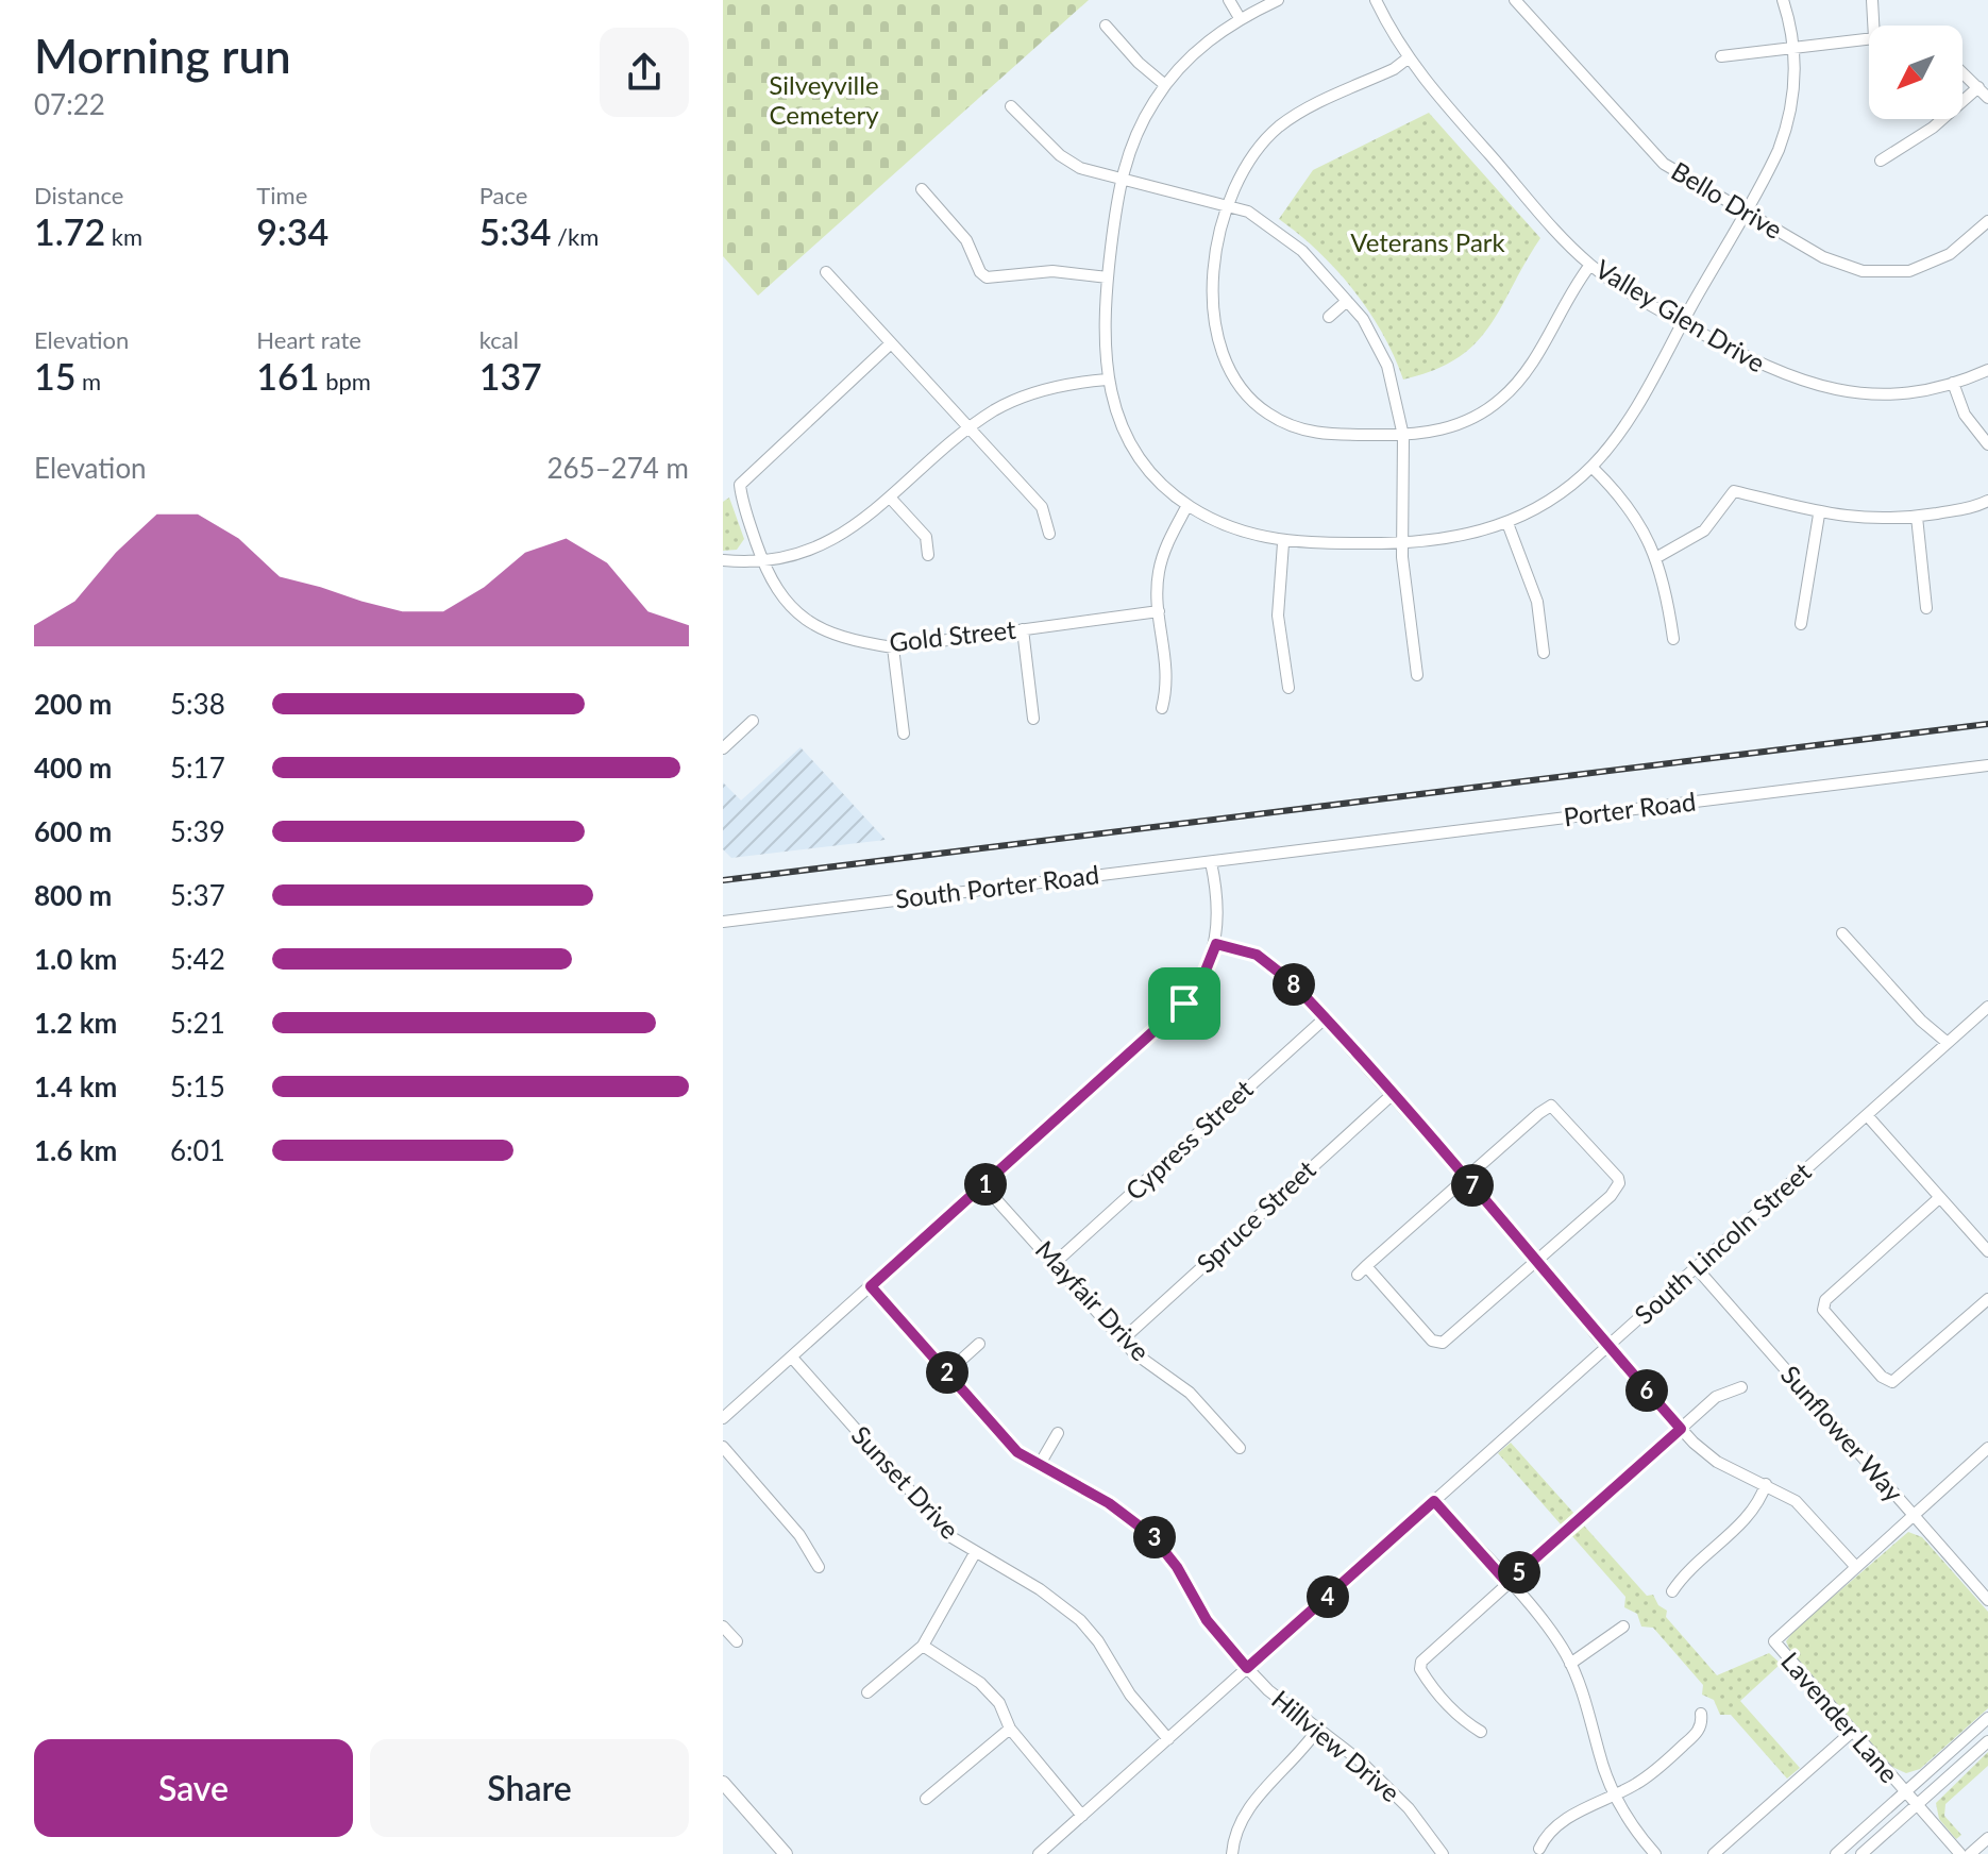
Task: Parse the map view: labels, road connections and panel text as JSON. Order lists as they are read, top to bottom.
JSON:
{
  "streets": {
    "street": [
      "Bello Drive",
      "Valley Glen Drive",
      "Gold Street",
      "Porter Road",
      "South Porter Road",
      "Cypress Street",
      "Spruce Street",
      "South Lincoln Street",
      "Mayfair Drive",
      "Sunflower Way",
      "Sunset Drive",
      "Lavender Lane",
      "Hillview Drive"
    ]
  },
  "crossings": [
    ["Porter Road", "South Porter Road"],
    ["Cypress Street", "Mayfair Drive"],
    ["Spruce Street", "Mayfair Drive"],
    ["South Lincoln Street", "Sunflower Way"],
    ["South Lincoln Street", "Sunset Drive"],
    ["South Lincoln Street", "Hillview Drive"]
  ],
  "parks": ["Silveyville Cemetery", "Veterans Park"],
  "north": "bottom left",
  "page": {
    "heading": ["Morning run", "07:22"],
    "stats": [
      ["Distance", "1.72 km"],
      ["Time", "9:34"],
      ["Pace", "5:34 /km"],
      ["Elevation", "15 m"],
      ["Heart rate", "161 bpm"],
      ["kcal", "137"]
    ],
    "chart": ["Elevation", "265–274 m"],
    "list": [
      {
        "name": "200 m",
        "note": "5:38"
      },
      {
        "name": "400 m",
        "note": "5:17"
      },
      {
        "name": "600 m",
        "note": "5:39"
      },
      {
        "name": "800 m",
        "note": "5:37"
      },
      {
        "name": "1.0 km",
        "note": "5:42"
      },
      {
        "name": "1.2 km",
        "note": "5:21"
      },
      {
        "name": "1.4 km",
        "note": "5:15"
      },
      {
        "name": "1.6 km",
        "note": "6:01"
      }
    ],
    "pins": [
      "8",
      "1",
      "7",
      "2",
      "6",
      "3",
      "5",
      "4"
    ],
    "buttons": ["Save", "Share"]
  }
}
